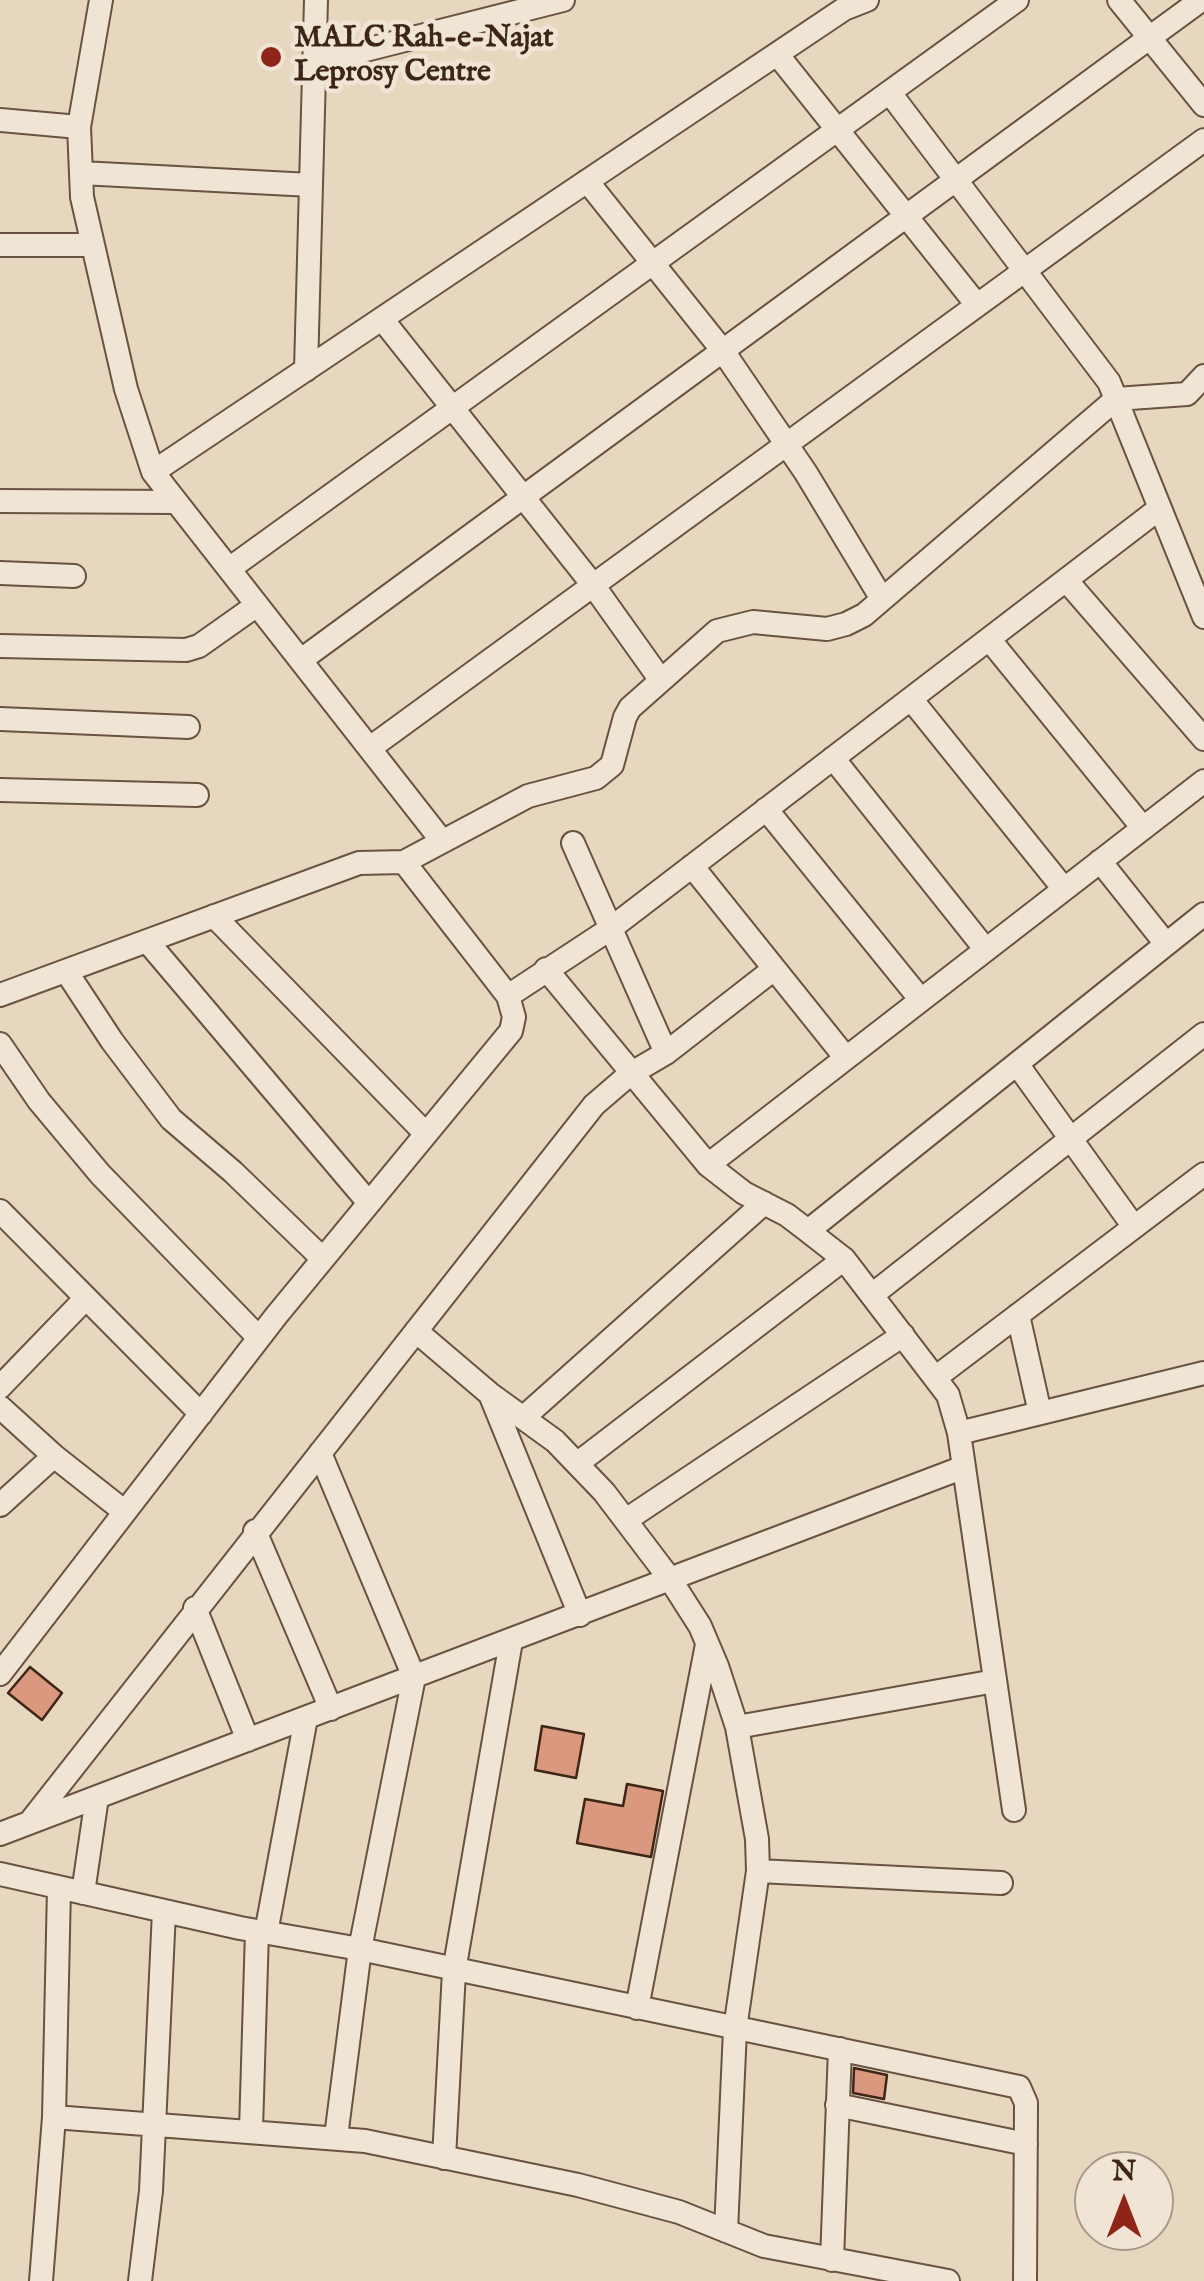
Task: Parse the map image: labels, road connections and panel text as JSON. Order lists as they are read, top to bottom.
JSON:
{
  "places": ["MALC Rah-e-Najat Leprosy Centre"],
  "north": "top"
}
